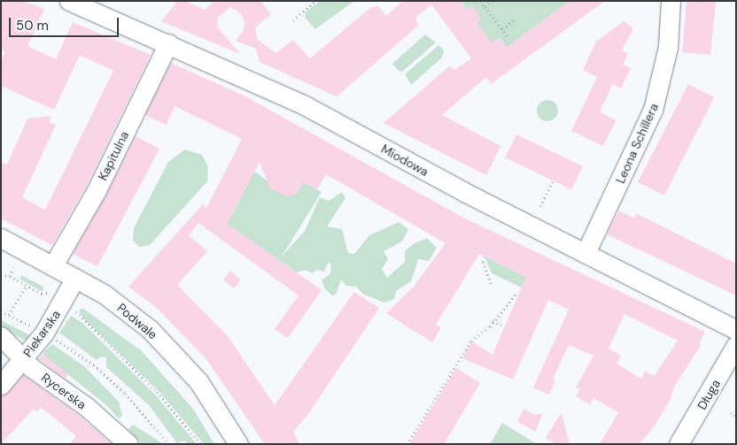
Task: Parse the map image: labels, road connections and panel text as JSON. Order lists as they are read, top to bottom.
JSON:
{
  "streets": {
    "street": [
      "Leona Schillera",
      "Kapitulna",
      "Miodowa",
      "Podwale",
      "Piekarska",
      "Rycerska",
      "Długa"
    ]
  },
  "crossings": [
    ["Leona Schillera", "Miodowa"],
    ["Kapitulna", "Miodowa"],
    ["Kapitulna", "Podwale"],
    ["Podwale", "Piekarska"],
    ["Piekarska", "Rycerska"]
  ],
  "scale_bar": "50 m"
}
